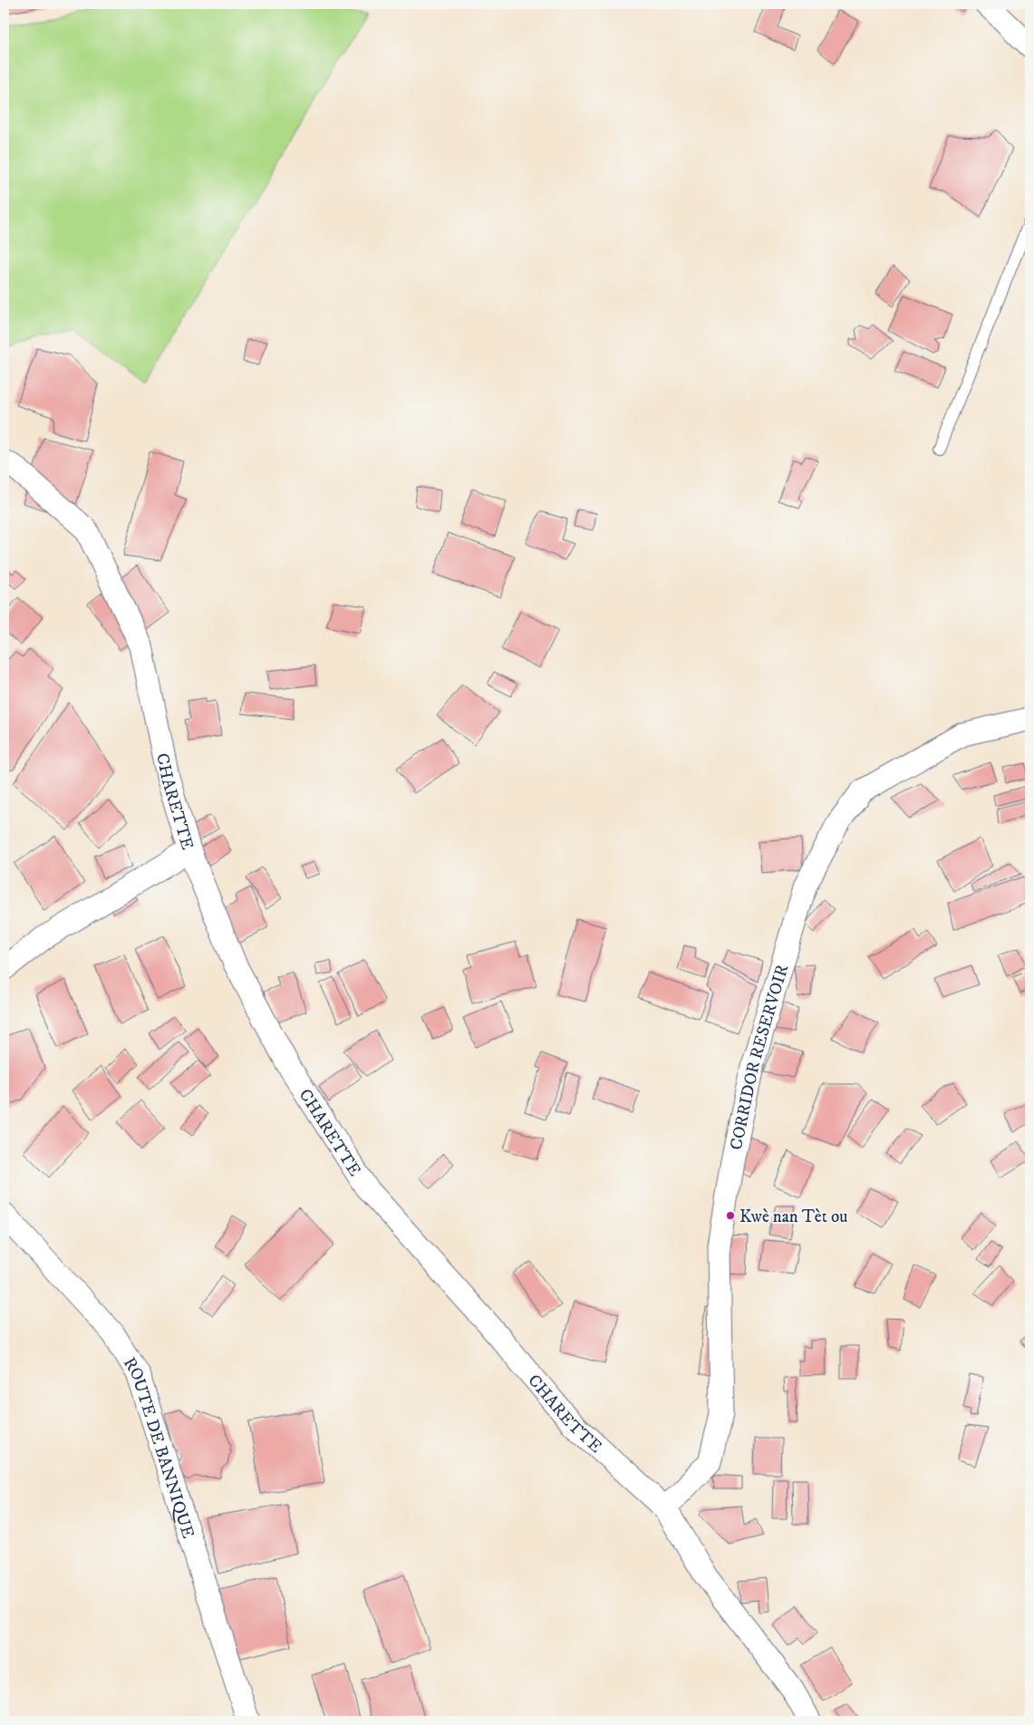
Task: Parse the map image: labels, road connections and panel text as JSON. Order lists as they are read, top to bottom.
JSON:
{
  "streets": {
    "street": ["CHARETTE", "CORRIDOR RESERVOIR", "ROUTE DE BANNIQUE"]
  },
  "crossings": [
    ["CHARETTE", "CORRIDOR RESERVOIR"]
  ],
  "places": ["Kwè nan Tèt ou"]
}
